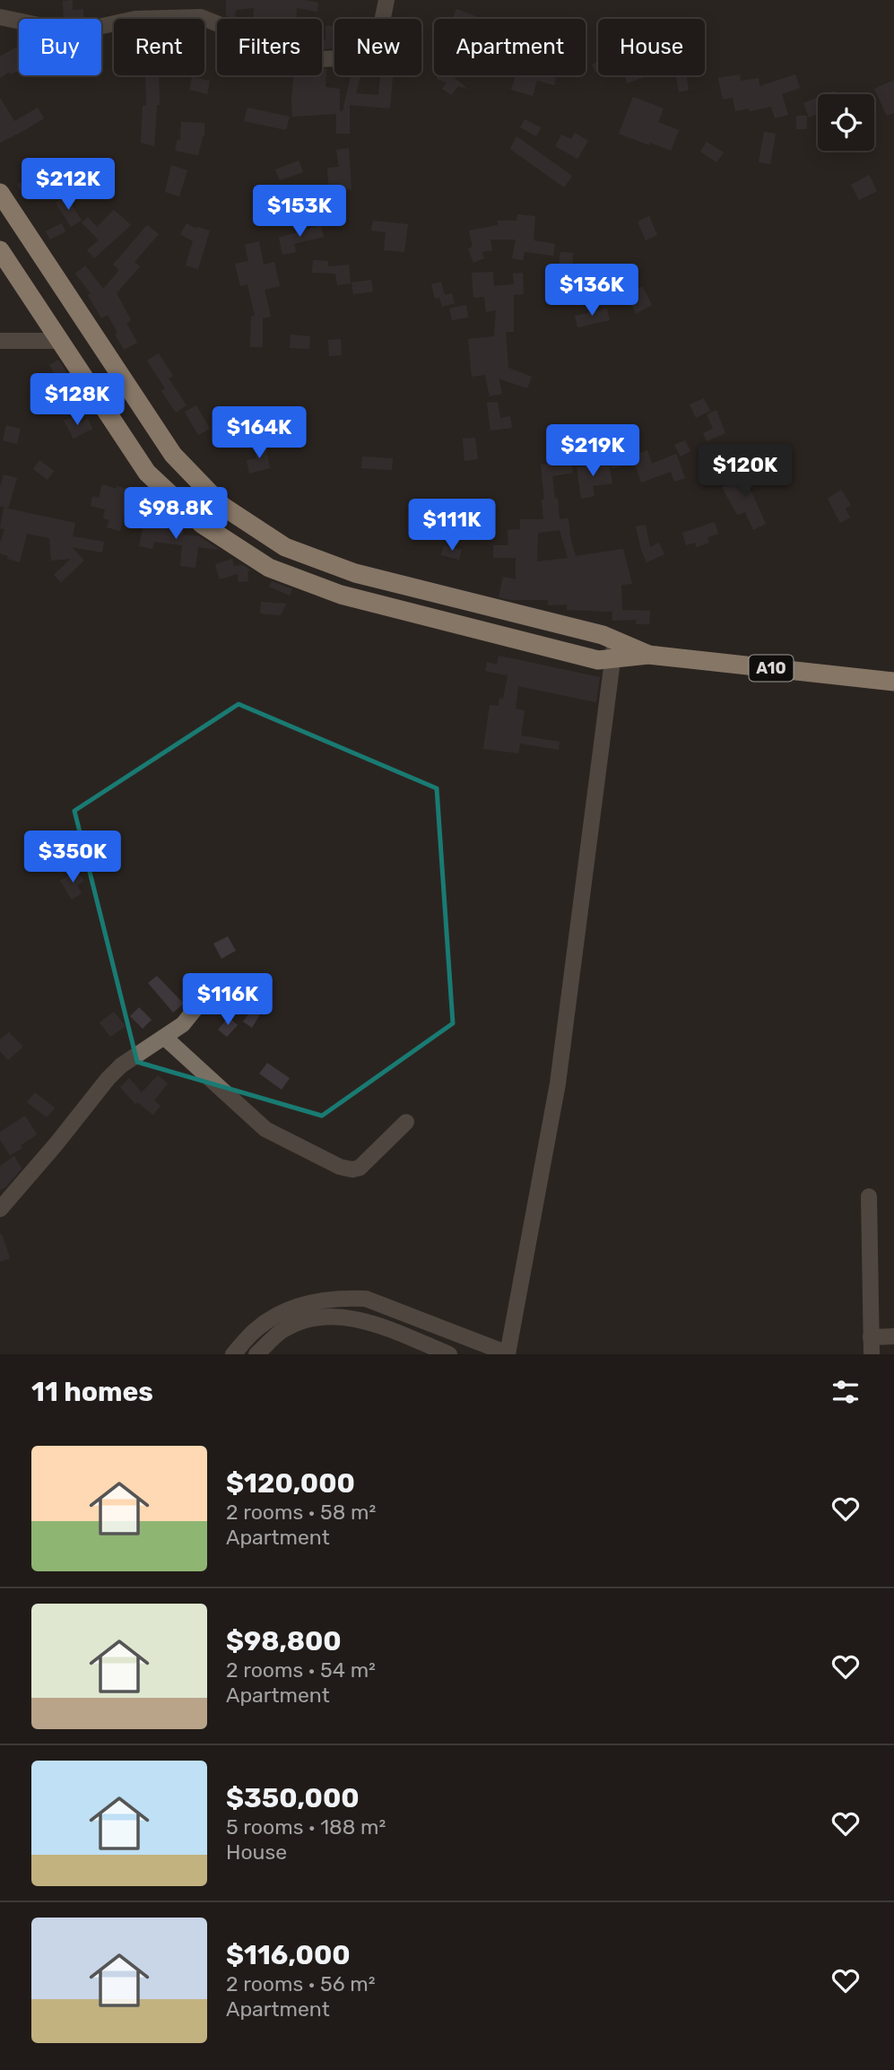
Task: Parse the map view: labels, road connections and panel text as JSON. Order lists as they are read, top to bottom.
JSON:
{
  "streets": {
    "highway": ["A10"]
  },
  "page": {
    "chip": [
      "Buy",
      "Rent",
      "Filters",
      "New",
      "Apartment",
      "House"
    ],
    "price": [
      "$212K",
      "$153K",
      "$136K",
      "$128K",
      "$164K",
      "$219K",
      "$120K",
      "$98.8K",
      "$111K",
      "$350K",
      "$116K"
    ],
    "heading": "11 homes",
    "list": [
      {
        "name": "$120,000",
        "note": "2 rooms · 58 m² · Apartment"
      },
      {
        "name": "$98,800",
        "note": "2 rooms · 54 m² · Apartment"
      },
      {
        "name": "$350,000",
        "note": "5 rooms · 188 m² · House"
      },
      {
        "name": "$116,000",
        "note": "2 rooms · 56 m² · Apartment"
      }
    ]
  }
}
